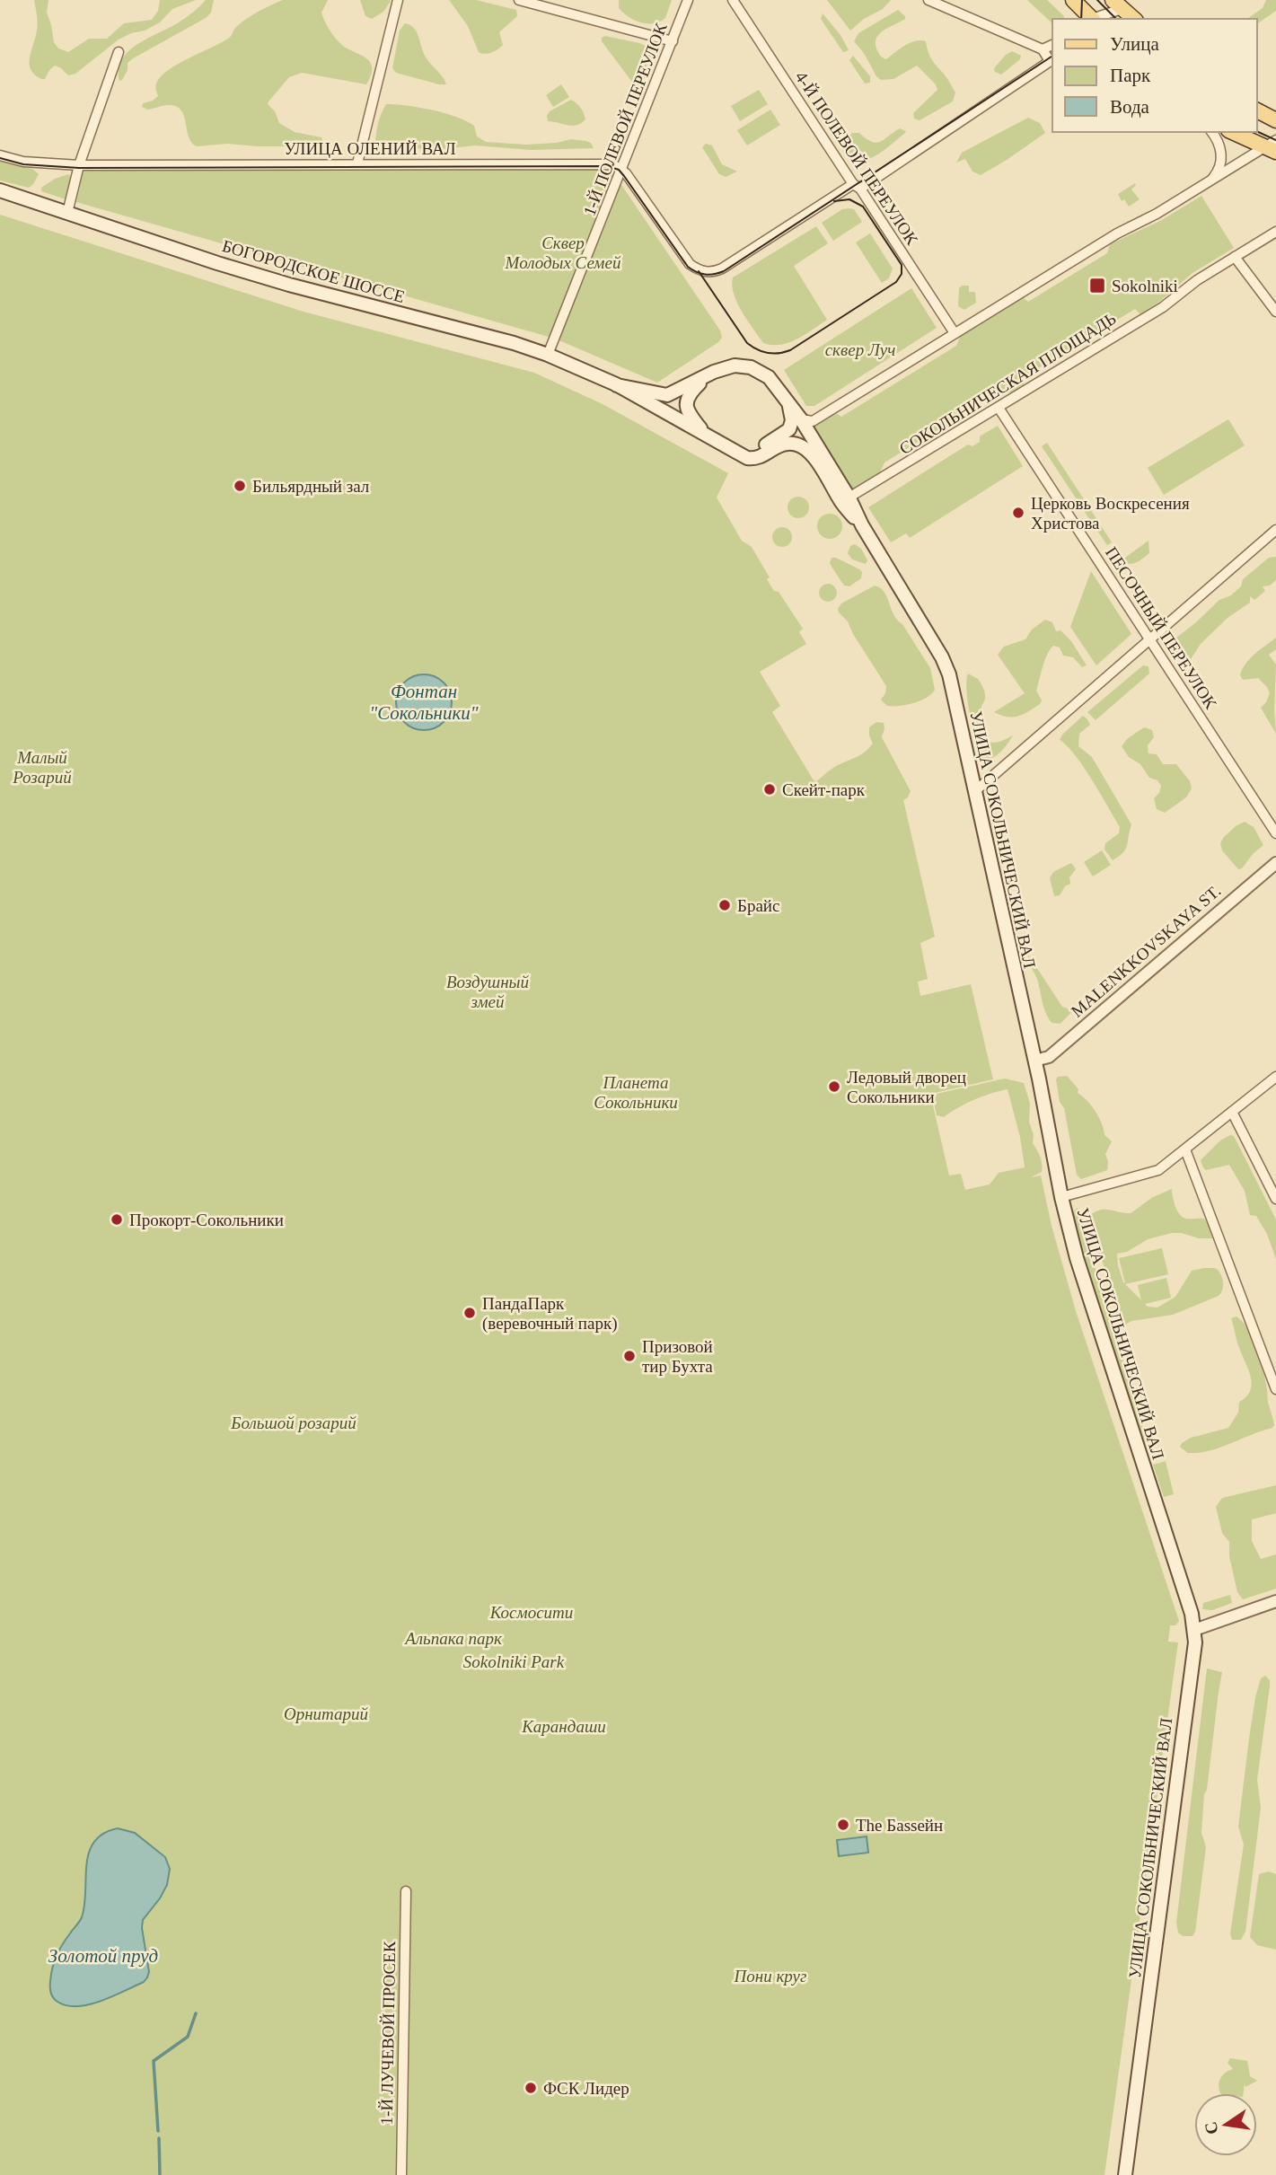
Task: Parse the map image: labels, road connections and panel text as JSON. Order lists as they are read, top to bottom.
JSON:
{
  "streets": {
    "main road": ["БОГОРОДСКОЕ ШОССЕ", "УЛИЦА СОКОЛЬНИЧЕСКИЙ ВАЛ"],
    "street": [
      "1-Й ПОЛЕВОЙ ПЕРЕУЛОК",
      "УЛИЦА ОЛЕНИЙ ВАЛ",
      "4-Й ПОЛЕВОЙ ПЕРЕУЛОК",
      "СОКОЛЬНИЧЕСКАЯ ПЛОЩАДЬ",
      "ПЕСОЧНЫЙ ПЕРЕУЛОК",
      "MALENKKOVSKAYA ST.",
      "1-Й ЛУЧЕВОЙ ПРОСЕК"
    ]
  },
  "crossings": [
    ["1-Й ПОЛЕВОЙ ПЕРЕУЛОК", "УЛИЦА ОЛЕНИЙ ВАЛ"],
    ["1-Й ПОЛЕВОЙ ПЕРЕУЛОК", "БОГОРОДСКОЕ ШОССЕ"],
    ["БОГОРОДСКОЕ ШОССЕ", "УЛИЦА СОКОЛЬНИЧЕСКИЙ ВАЛ"],
    ["СОКОЛЬНИЧЕСКАЯ ПЛОЩАДЬ", "ПЕСОЧНЫЙ ПЕРЕУЛОК"],
    ["СОКОЛЬНИЧЕСКАЯ ПЛОЩАДЬ", "УЛИЦА СОКОЛЬНИЧЕСКИЙ ВАЛ"],
    ["УЛИЦА СОКОЛЬНИЧЕСКИЙ ВАЛ", "MALENKKOVSKAYA ST."]
  ],
  "water": ["Фонтан \"Сокольники\"", "Золотой пруд"],
  "parks": [
    "Сквер Молодых Семей",
    "сквер Луч",
    "Малый Розарий",
    "Воздушный змей",
    "Планета Сокольники",
    "Большой розарий",
    "Космосити",
    "Альпака парк",
    "Sokolniki Park",
    "Орнитарий",
    "Карандаши",
    "Пони круг"
  ],
  "places": {
    "transit": ["Sokolniki"],
    "other": [
      "Бильярдный зал",
      "Церковь Воскресения Христова",
      "Скейт-парк",
      "Брайс",
      "Ледовый дворец Сокольники",
      "Прокорт-Сокольники",
      "ПандаПарк (веревочный парк)",
      "Призовой тир Бухта",
      "The Баssейн",
      "ФСК Лидер"
    ]
  },
  "legend": ["Улица", "Парк", "Вода"],
  "north": "left"
}
